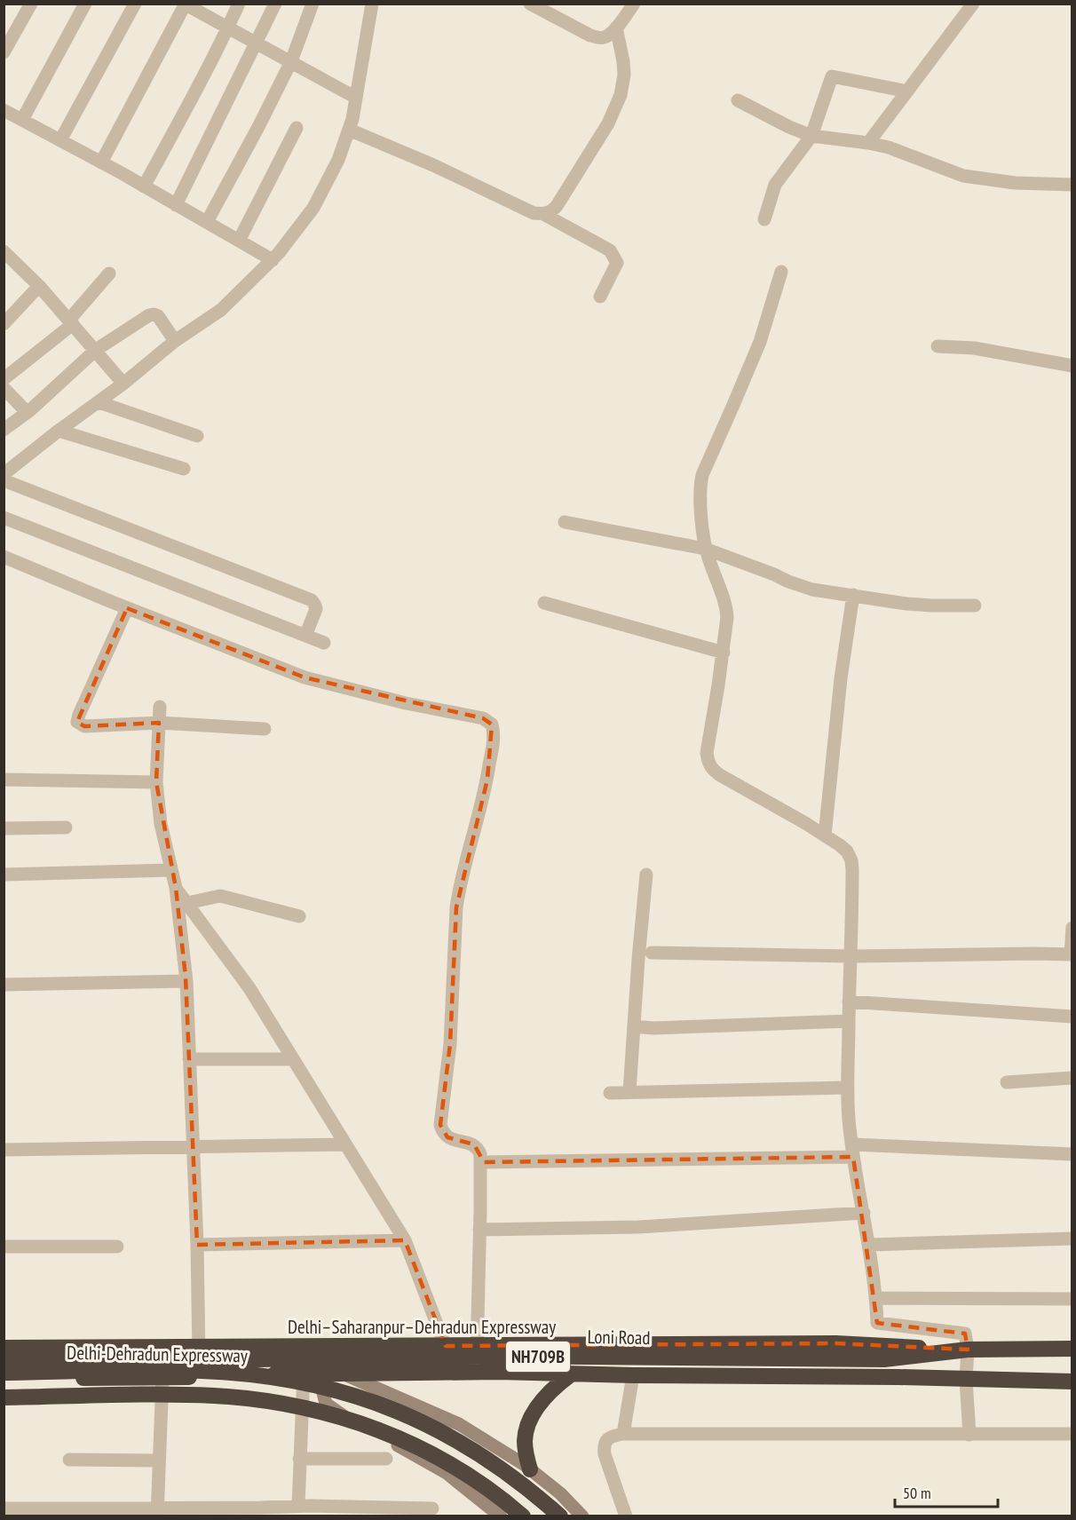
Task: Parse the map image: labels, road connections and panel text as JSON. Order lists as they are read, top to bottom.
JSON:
{
  "streets": {
    "highway": [
      "Delhi–Saharanpur–Dehradun Expressway",
      "Loni Road",
      "Delhi-Dehradun Expressway",
      "NH709B"
    ]
  },
  "crossings": [
    ["Delhi–Saharanpur–Dehradun Expressway", "Loni Road"]
  ],
  "scale_bar": "50 m"
}
